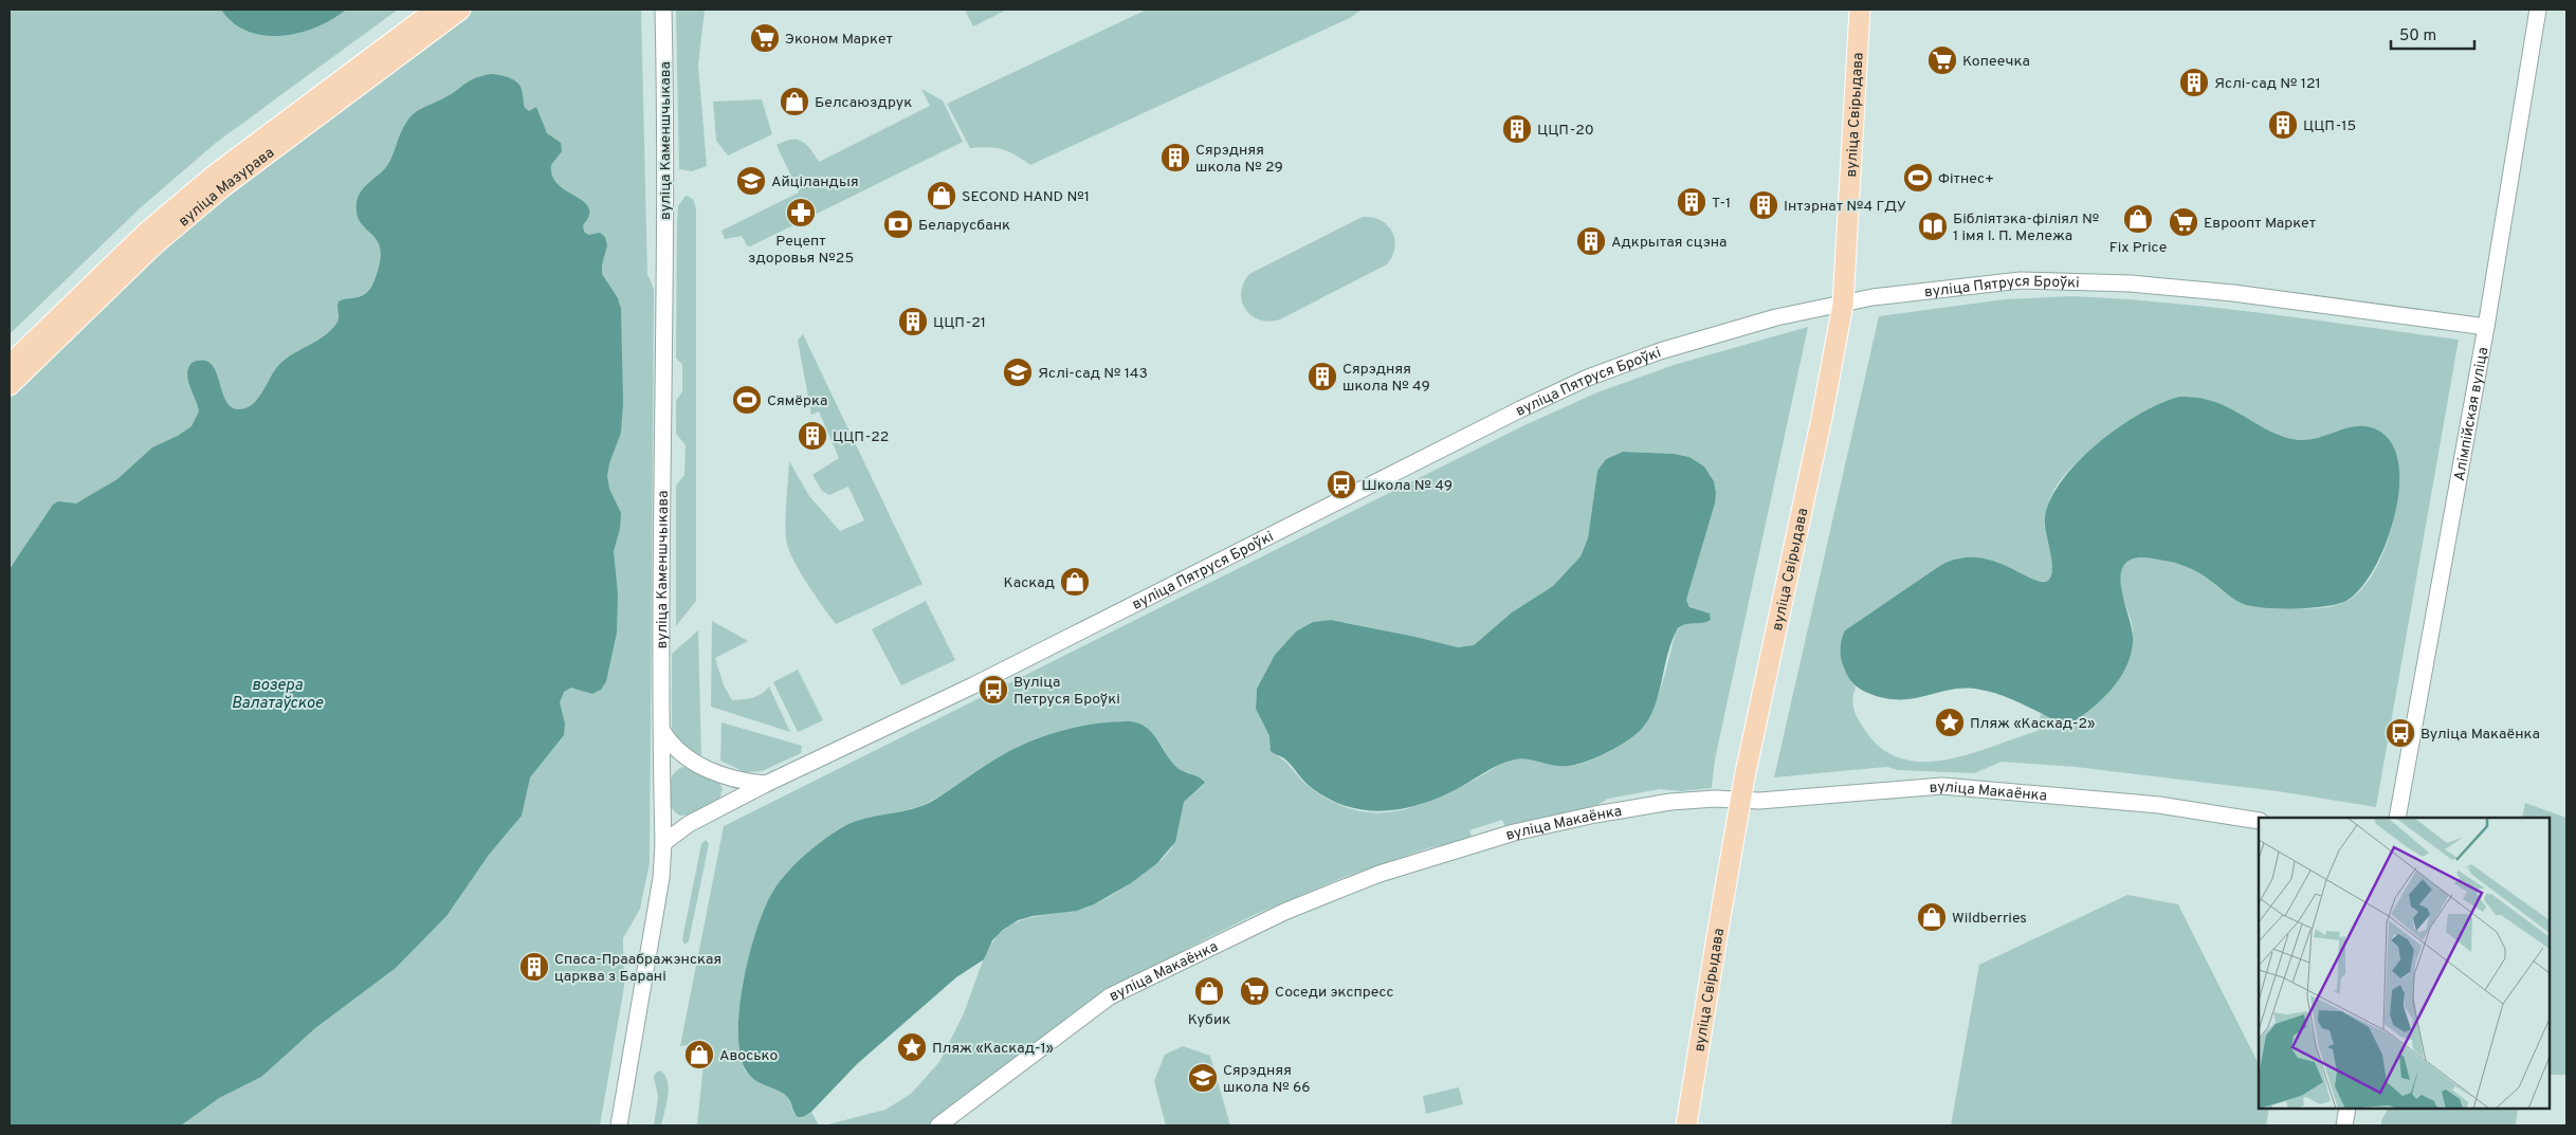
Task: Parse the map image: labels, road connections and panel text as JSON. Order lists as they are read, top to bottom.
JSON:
{
  "streets": {
    "main road": ["вуліца Свірыдава", "вуліца Мазурава"],
    "street": [
      "вуліца Каменшчыкава",
      "вуліца Пятруся Броўкі",
      "Алімпійская вуліца",
      "вуліца Макаёнка"
    ]
  },
  "crossings": [
    ["вуліца Свірыдава", "вуліца Пятруся Броўкі"],
    ["вуліца Свірыдава", "вуліца Макаёнка"],
    ["вуліца Каменшчыкава", "вуліца Пятруся Броўкі"],
    ["вуліца Пятруся Броўкі", "Алімпійская вуліца"]
  ],
  "water": ["возера Валатаўское"],
  "places": {
    "supermarket": [
      "Эконом Маркет",
      "Копеечка",
      "Евроопт Маркет",
      "Соседи экспресс"
    ],
    "building": [
      "Яслі-сад № 121",
      "ЦЦП-15",
      "ЦЦП-20",
      "Сярэдняя школа № 29",
      "Т-1",
      "Інтэрнат №4 ГДУ",
      "Адкрытая сцэна",
      "ЦЦП-21",
      "Сярэдняя школа № 49",
      "ЦЦП-22",
      "Спаса-Праабражэнская царква з Барані"
    ],
    "shop": [
      "Белсаюздрук",
      "SECOND HAND №1",
      "Fix Price",
      "Каскад",
      "Wildberries",
      "Кубик",
      "Авосько"
    ],
    "sports": ["Фітнес+", "Сямёрка"],
    "school or university": ["Айціландыя", "Яслі-сад № 143", "Сярэдняя школа № 66"],
    "pharmacy": ["Рецепт здоровья №25"],
    "bank": ["Беларусбанк"],
    "library": ["Бібліятэка-філіял № 1 імя І. П. Мележа"],
    "bus stop": ["Школа № 49", "Вуліца Петруся Броўкі", "Вуліца Макаёнка"],
    "place": ["Пляж «Каскад-2»", "Пляж «Каскад-1»"]
  },
  "scale_bar": "50 m"
}
